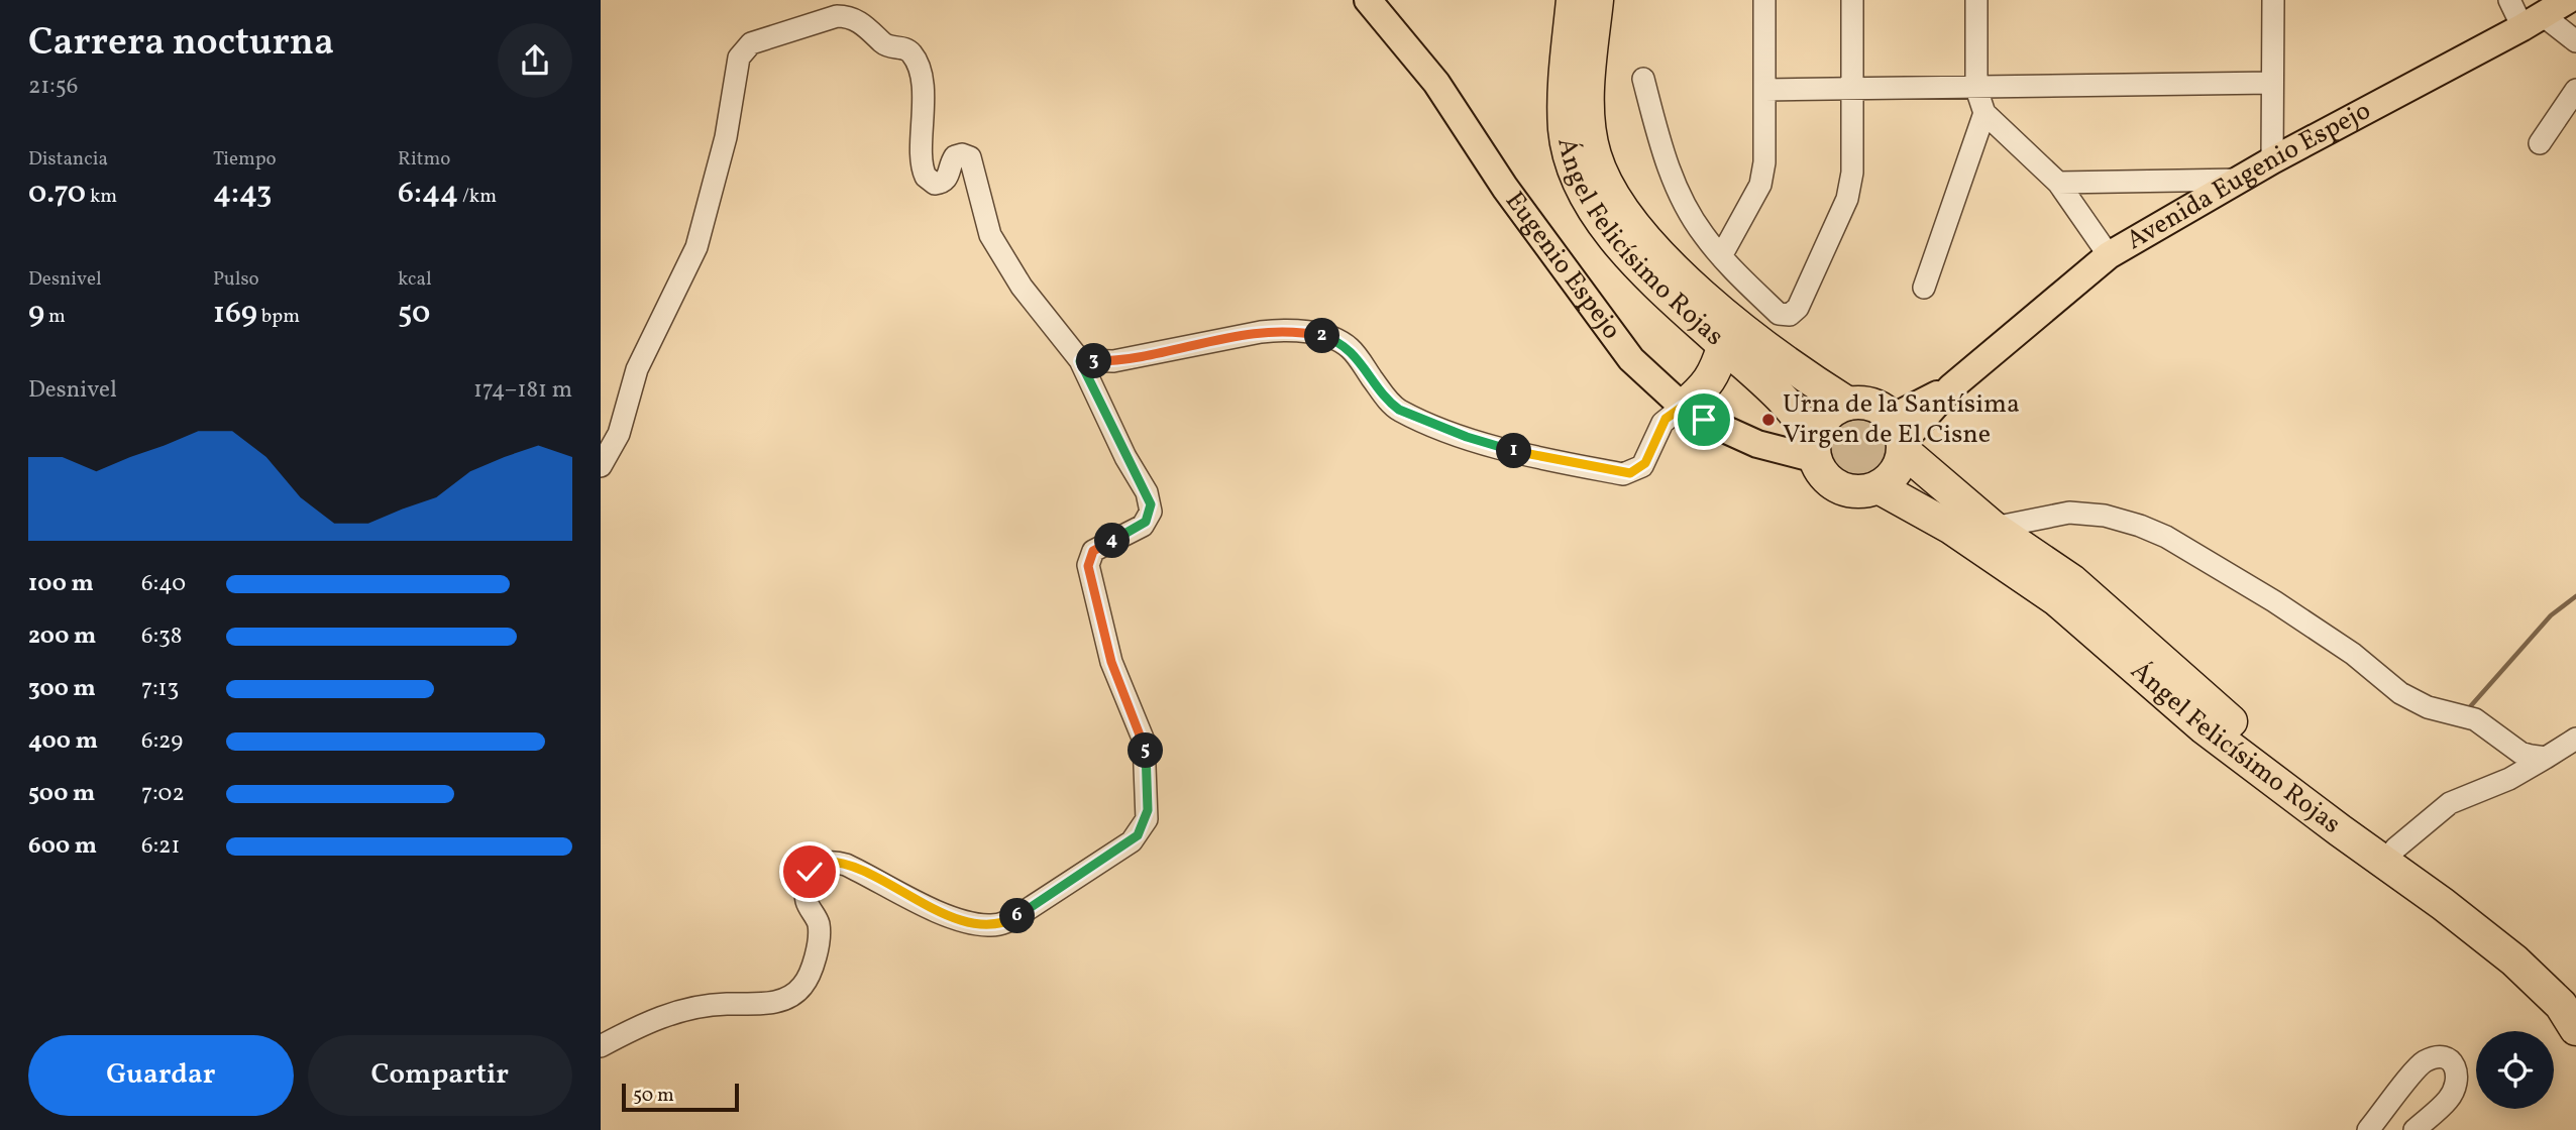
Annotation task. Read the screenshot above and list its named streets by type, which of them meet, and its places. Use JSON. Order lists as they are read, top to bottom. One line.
{"streets":{"highway":["Ángel Felicísimo Rojas"],"main road":["Avenida Eugenio Espejo","Eugenio Espejo"]},"crossings":[["Avenida Eugenio Espejo","Ángel Felicísimo Rojas"],["Avenida Eugenio Espejo","Eugenio Espejo"],["Ángel Felicísimo Rojas","Eugenio Espejo"]],"places":["Urna de la Santísima Virgen de El Cisne"],"scale_bar":"50 m","page":{"heading":["Carrera nocturna","21:56"],"stats":[["Distancia","0.70 km"],["Tiempo","4:43"],["Ritmo","6:44 /km"],["Desnivel","9 m"],["Pulso","169 bpm"],["kcal","50"]],"pins":["2","3","1","4","5","6"],"chart":["Desnivel","174–181 m"],"list":[{"name":"100 m","note":"6:40"},{"name":"200 m","note":"6:38"},{"name":"300 m","note":"7:13"},{"name":"400 m","note":"6:29"},{"name":"500 m","note":"7:02"},{"name":"600 m","note":"6:21"}],"buttons":["Guardar","Compartir"],"scale":"50 m"}}
